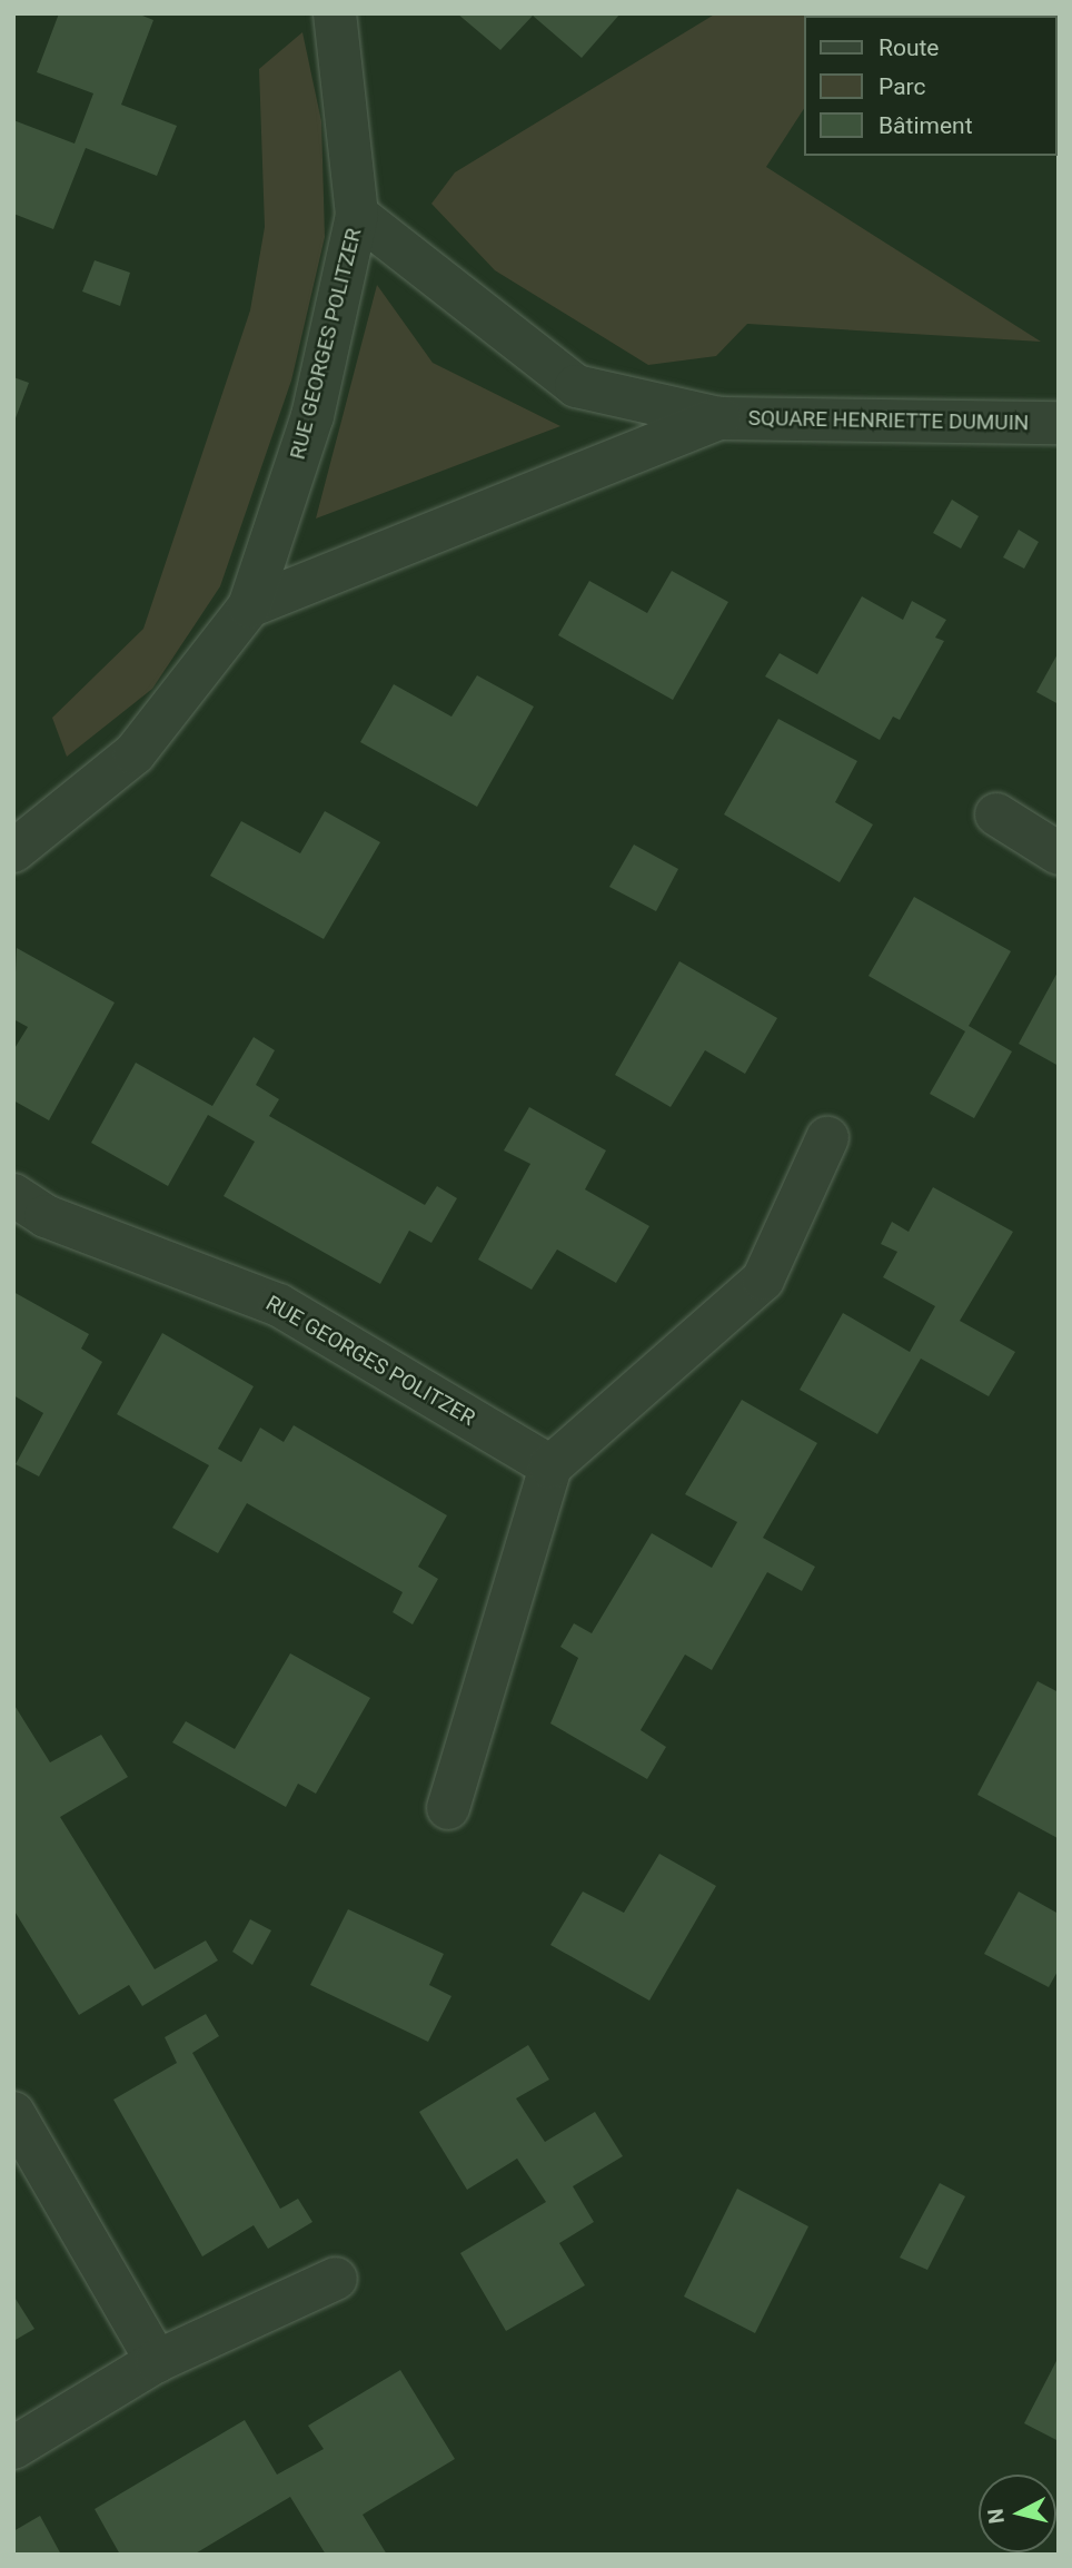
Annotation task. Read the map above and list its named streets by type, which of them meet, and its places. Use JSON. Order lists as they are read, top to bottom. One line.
{"streets":{"street":["RUE GEORGES POLITZER","SQUARE HENRIETTE DUMUIN"]},"legend":["Route","Parc","Bâtiment"],"north":"left"}
